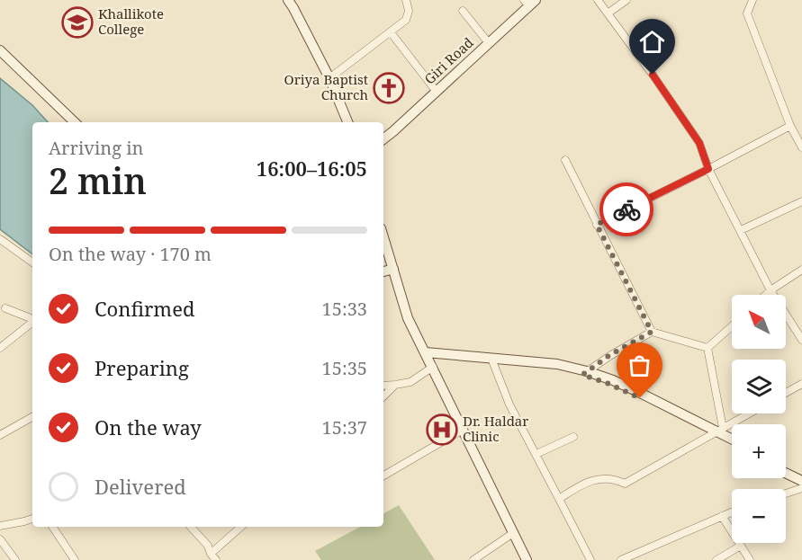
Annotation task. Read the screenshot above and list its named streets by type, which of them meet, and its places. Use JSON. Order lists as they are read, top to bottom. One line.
{"streets":{"street":["Giri Road"]},"places":{"school or university":["Khallikote College"],"church":["Oriya Baptist Church"],"hospital":["Dr. Haldar Clinic"]},"north":"top left","page":{"heading":["2 min","Arriving in","16:00–16:05"],"bar":"On the way · 170 m","list":[["Confirmed","15:33"],["Preparing","15:35"],["On the way","15:37"],"Delivered"],"map_buttons":["+","−"]}}
